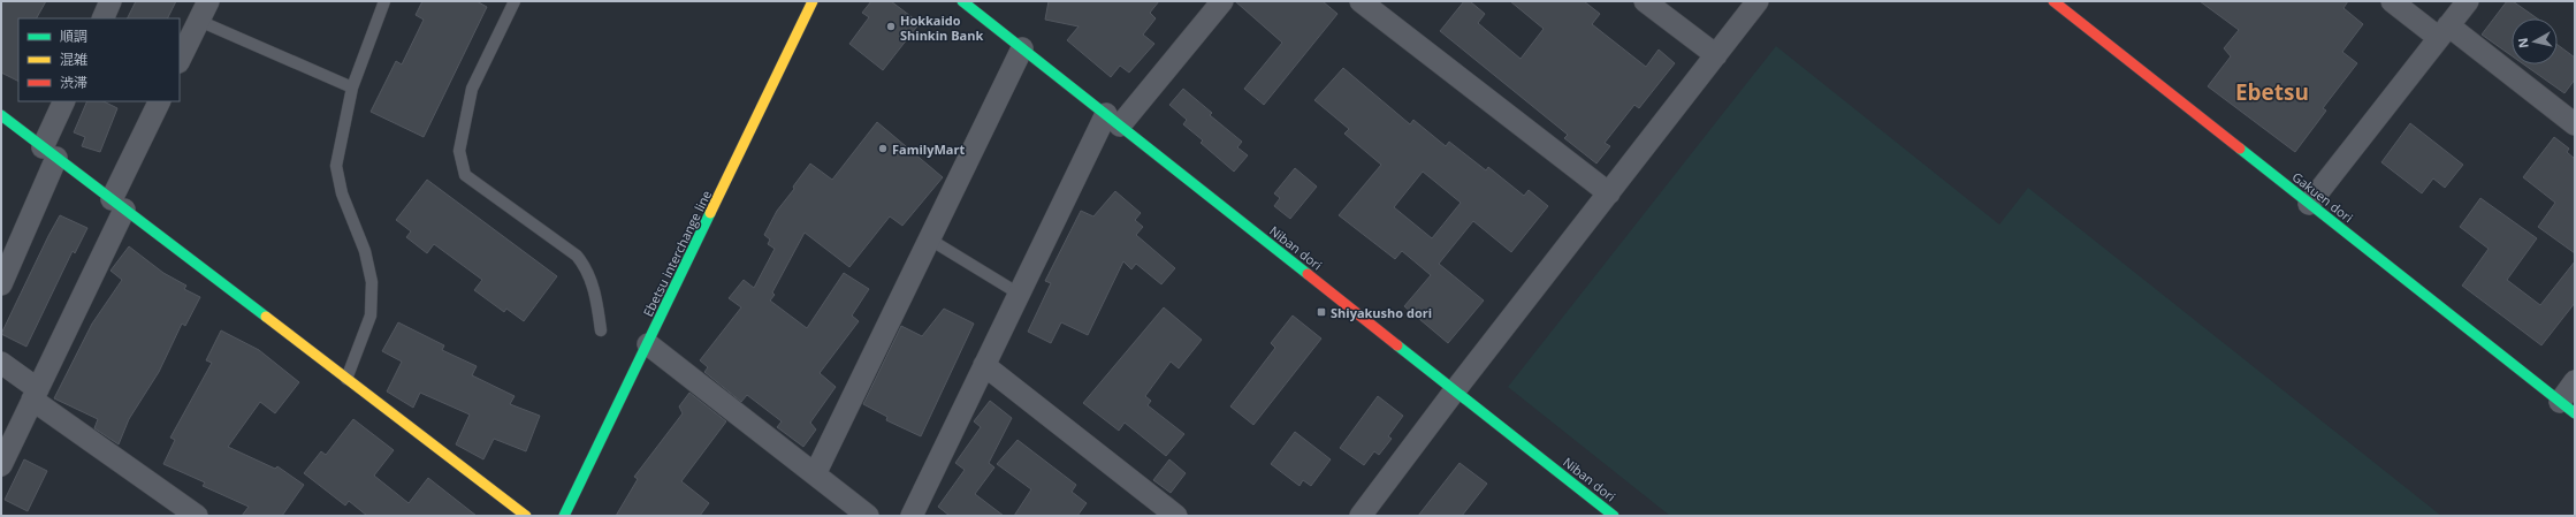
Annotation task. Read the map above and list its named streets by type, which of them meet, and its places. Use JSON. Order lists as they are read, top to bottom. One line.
{"streets":{"street":["Gakuen dori","Niban dori","Ebetsu interchange line"]},"districts":["Ebetsu"],"places":{"other":["Hokkaido Shinkin Bank","FamilyMart"],"transit":["Shiyakusho dori"]},"legend":["順調","混雑","渋滞"],"north":"left"}
